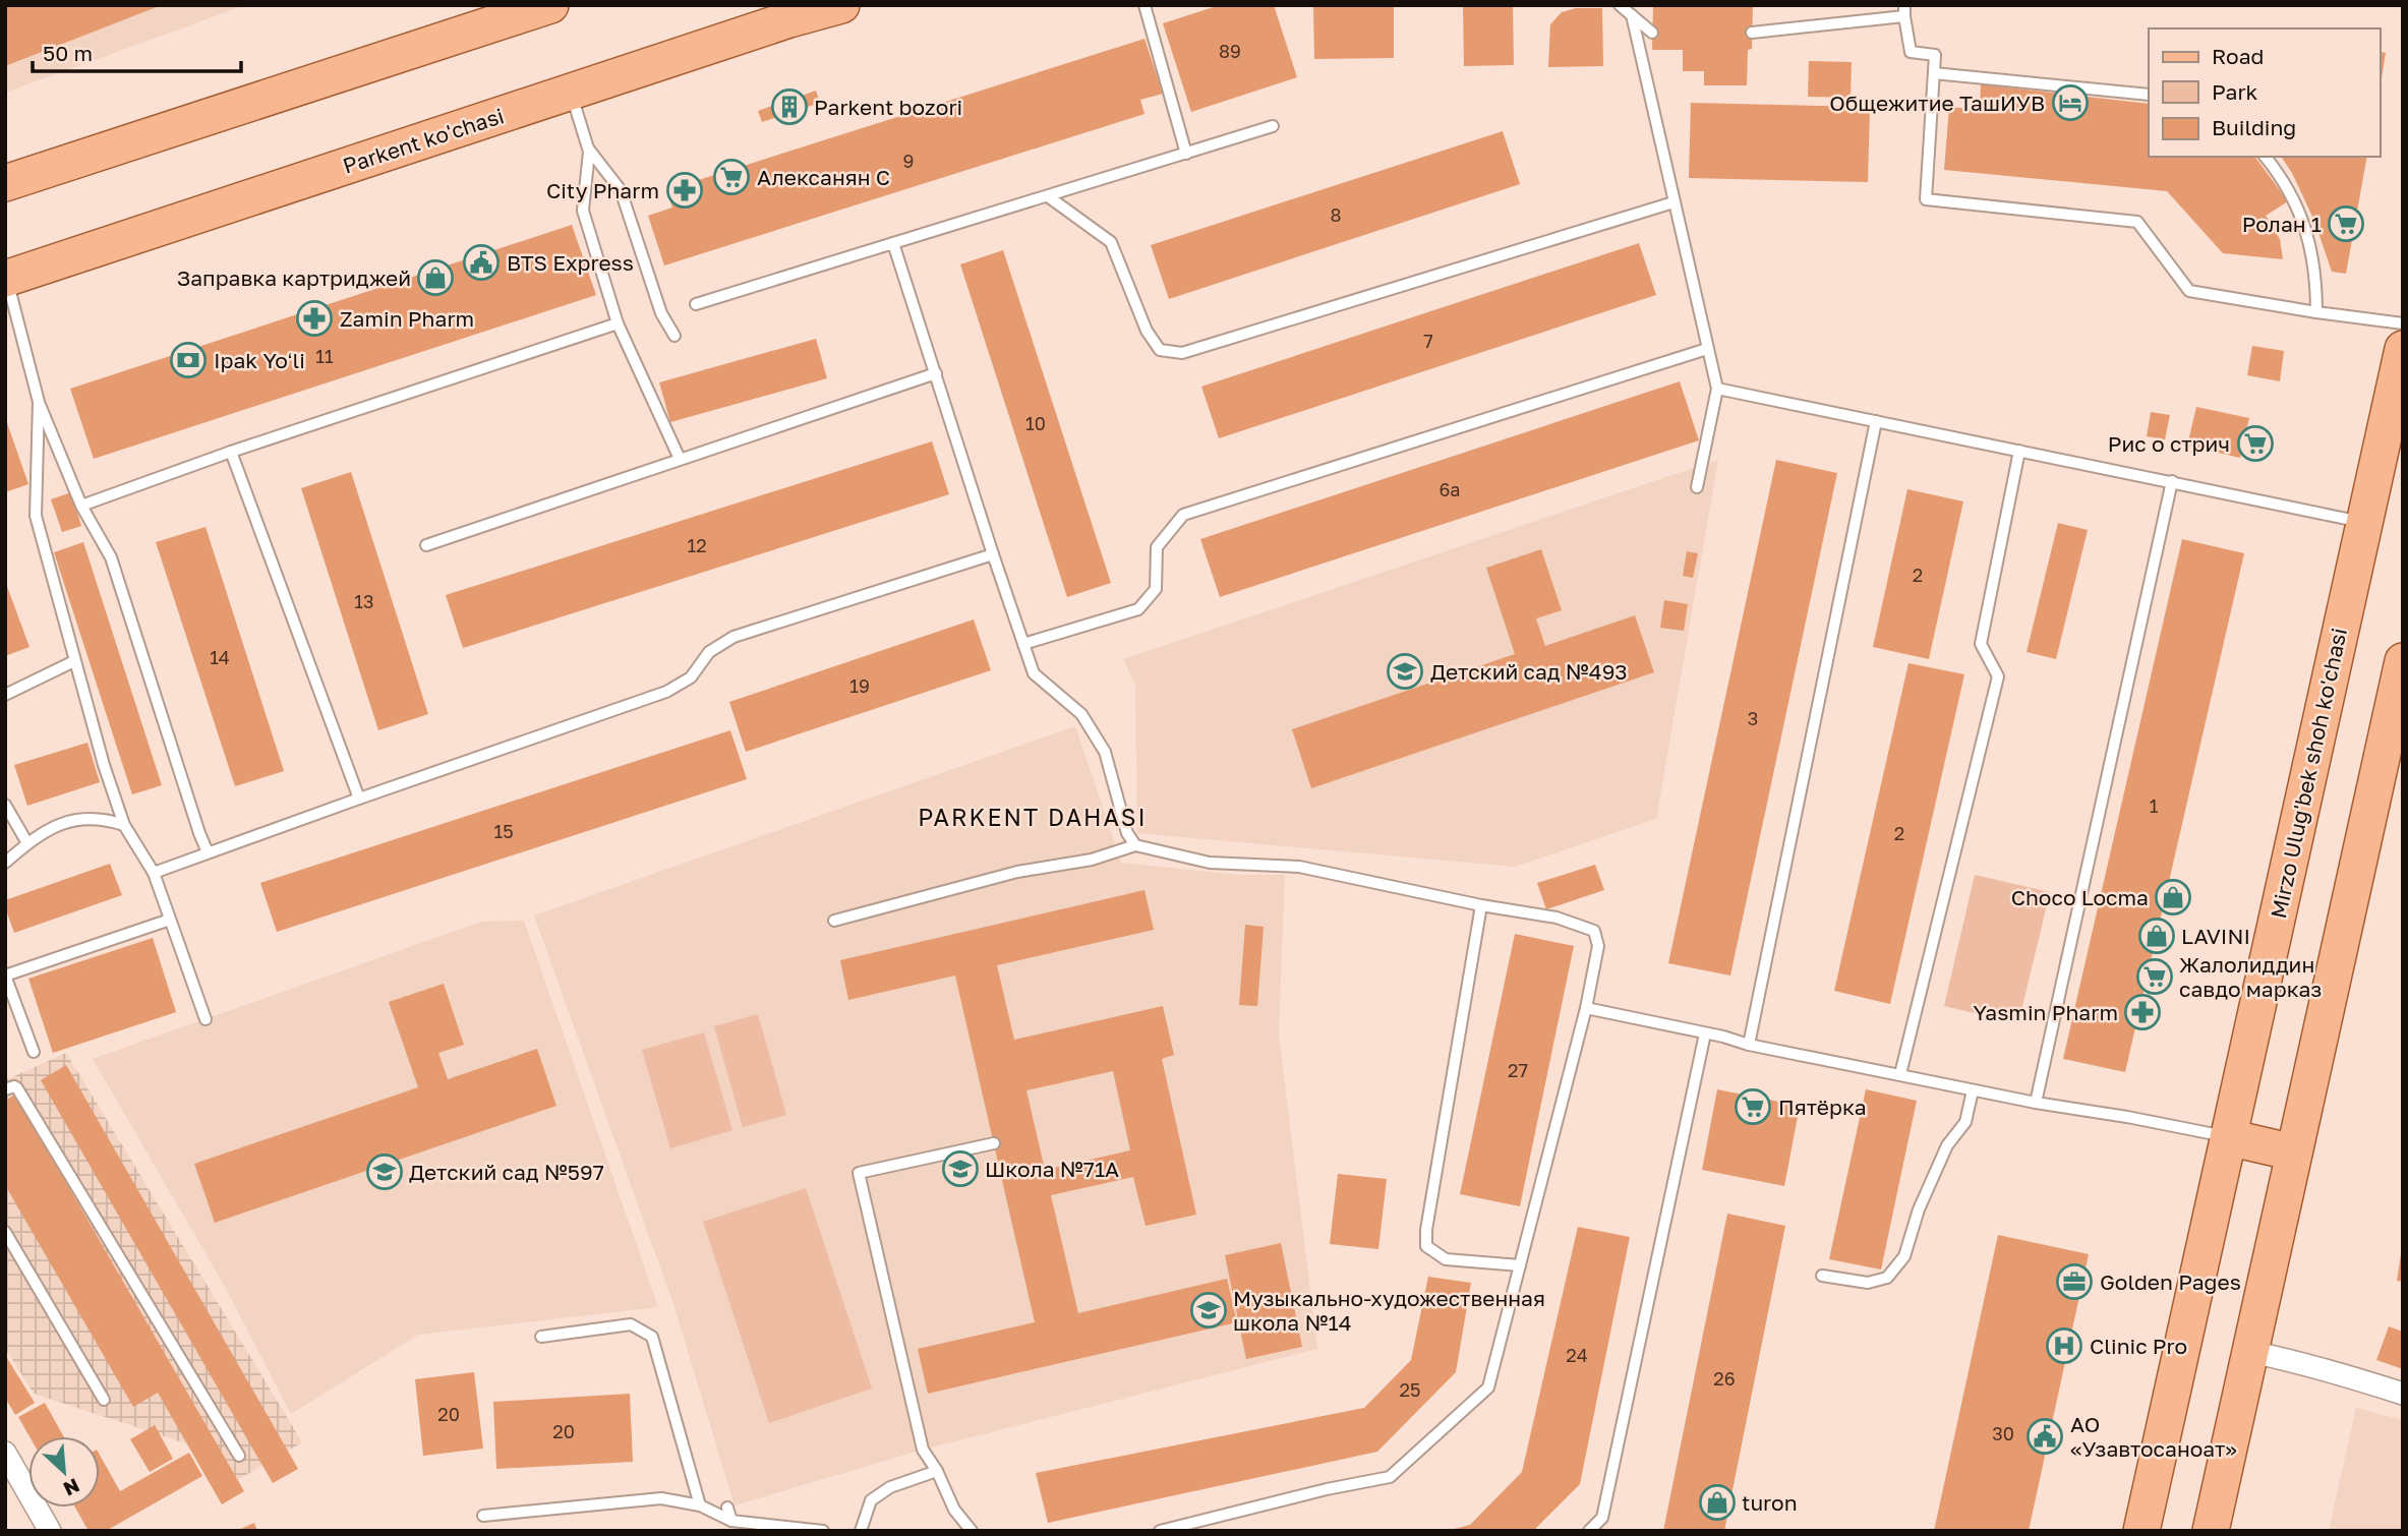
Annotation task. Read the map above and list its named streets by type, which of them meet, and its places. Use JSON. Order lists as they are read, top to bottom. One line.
{"streets":{"main road":["Parkent ko'chasi","Mirzo Ulug'bek shoh ko'chasi"]},"districts":["PARKENT DAHASI"],"places":{"hotel":["Общежитие ТашИУВ"],"building":["Parkent bozori"],"supermarket":["Алексанян С","Ролан 1","Рис о стрич","Жалолиддин савдо марказ","Пятёрка"],"pharmacy":["City Pharm","Zamin Pharm","Yasmin Pharm"],"public building":["BTS Express","АО «Узавтосаноат»"],"shop":["Заправка картриджей","Choco Locma","LAVINI","turon"],"bank":["Ipak Yoʻli"],"school or university":["Детский сад №493","Школа №71А","Детский сад №597","Музыкально-художественная школа №14"],"office":["Golden Pages"],"hospital":["Clinic Pro"]},"house_numbers":["89","9","8","7","11","10","6а","12","2","13","14","19","3","1","15","2","27","24","26","25","20","20","30"],"legend":["Road","Park","Building"],"scale_bar":"50 m","north":"bottom right"}
